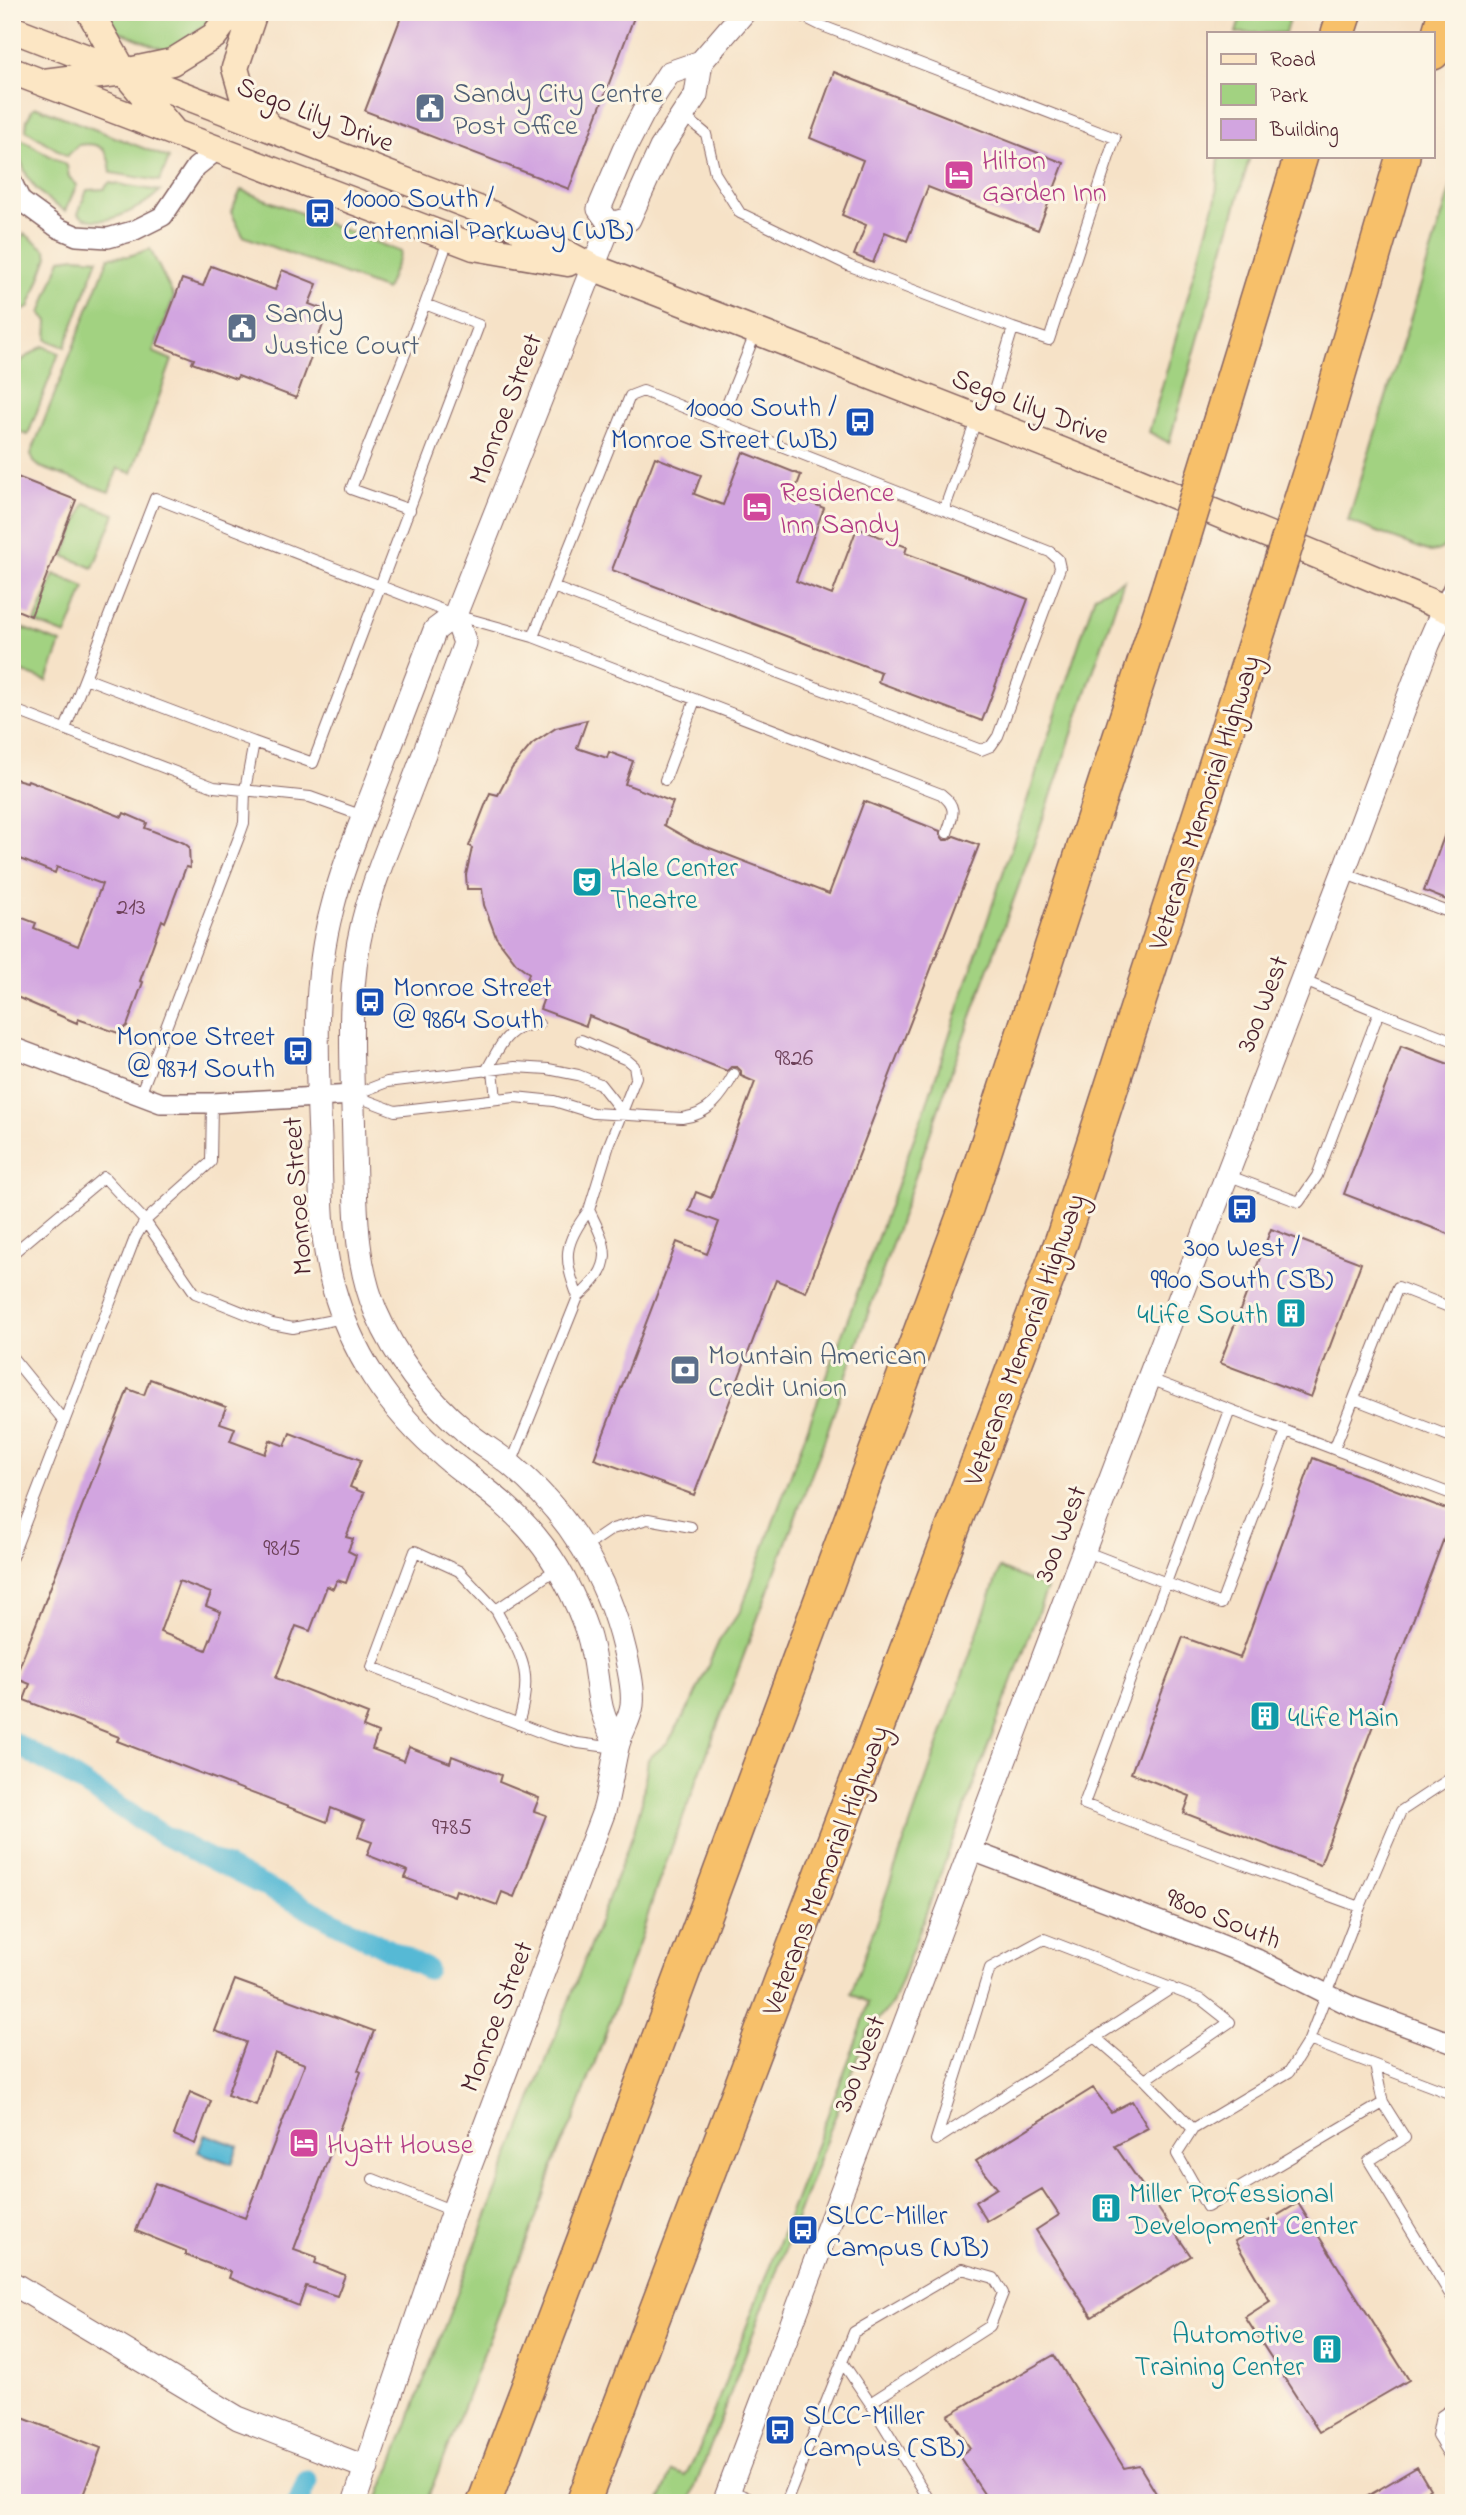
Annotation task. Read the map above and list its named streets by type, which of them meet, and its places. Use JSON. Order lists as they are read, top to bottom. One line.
{"streets":{"highway":["Veterans Memorial Highway"],"main road":["Sego Lily Drive"],"street":["Monroe Street","300 West","9800 South"]},"crossings":[["Sego Lily Drive","Monroe Street"],["Sego Lily Drive","300 West"],["300 West","9800 South"]],"places":{"public building":["Sandy City Centre Post Office","Sandy Justice Court"],"hotel":["Hilton Garden Inn","Residence Inn Sandy","Hyatt House"],"bus stop":["10000 South / Centennial Parkway (WB)","10000 South / Monroe Street (WB)","Monroe Street @ 9864 South","Monroe Street @ 9871 South","300 West / 9900 South (SB)","SLCC-Miller Campus (NB)","SLCC-Miller Campus (SB)"],"theatre":["Hale Center Theatre"],"building":["4Life South","4Life Main","Miller Professional Development Center","Automotive Training Center"],"bank":["Mountain American Credit Union"]},"house_numbers":["213","9826","9815","9785"],"legend":["Road","Park","Building"]}
